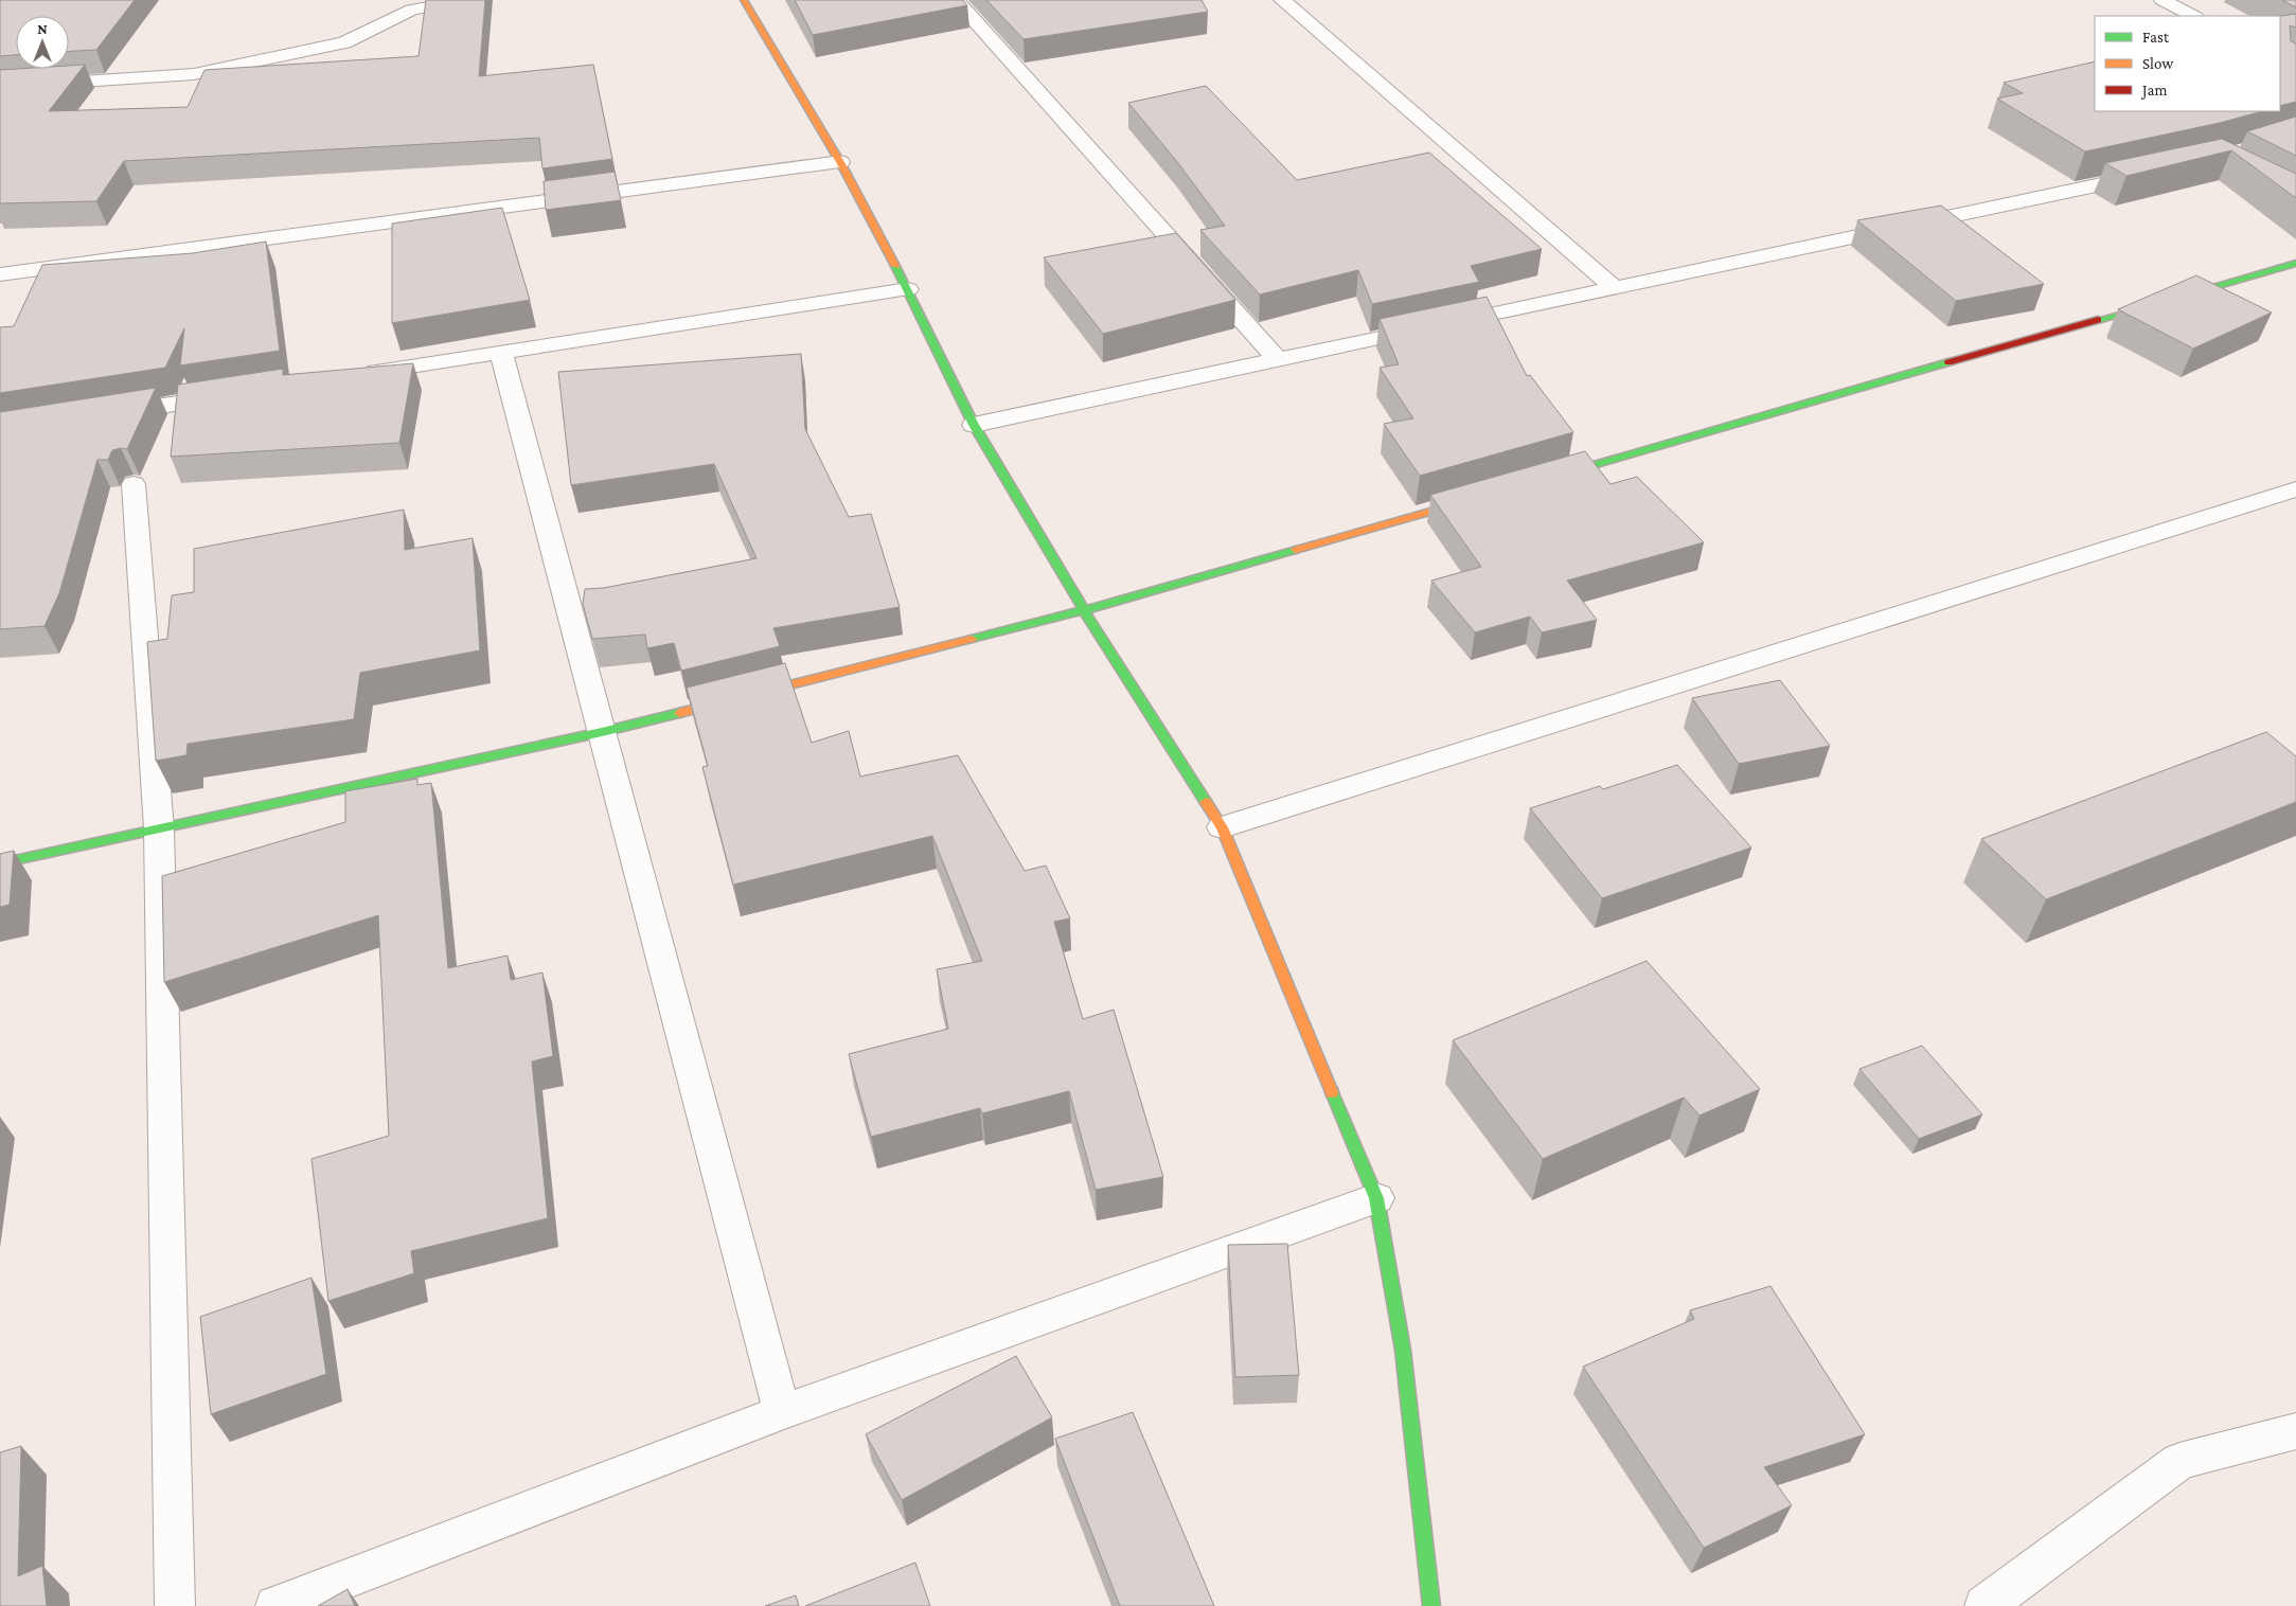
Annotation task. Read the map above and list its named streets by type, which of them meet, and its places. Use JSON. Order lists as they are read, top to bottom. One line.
{"legend":["Fast","Slow","Jam"],"north":"top"}
